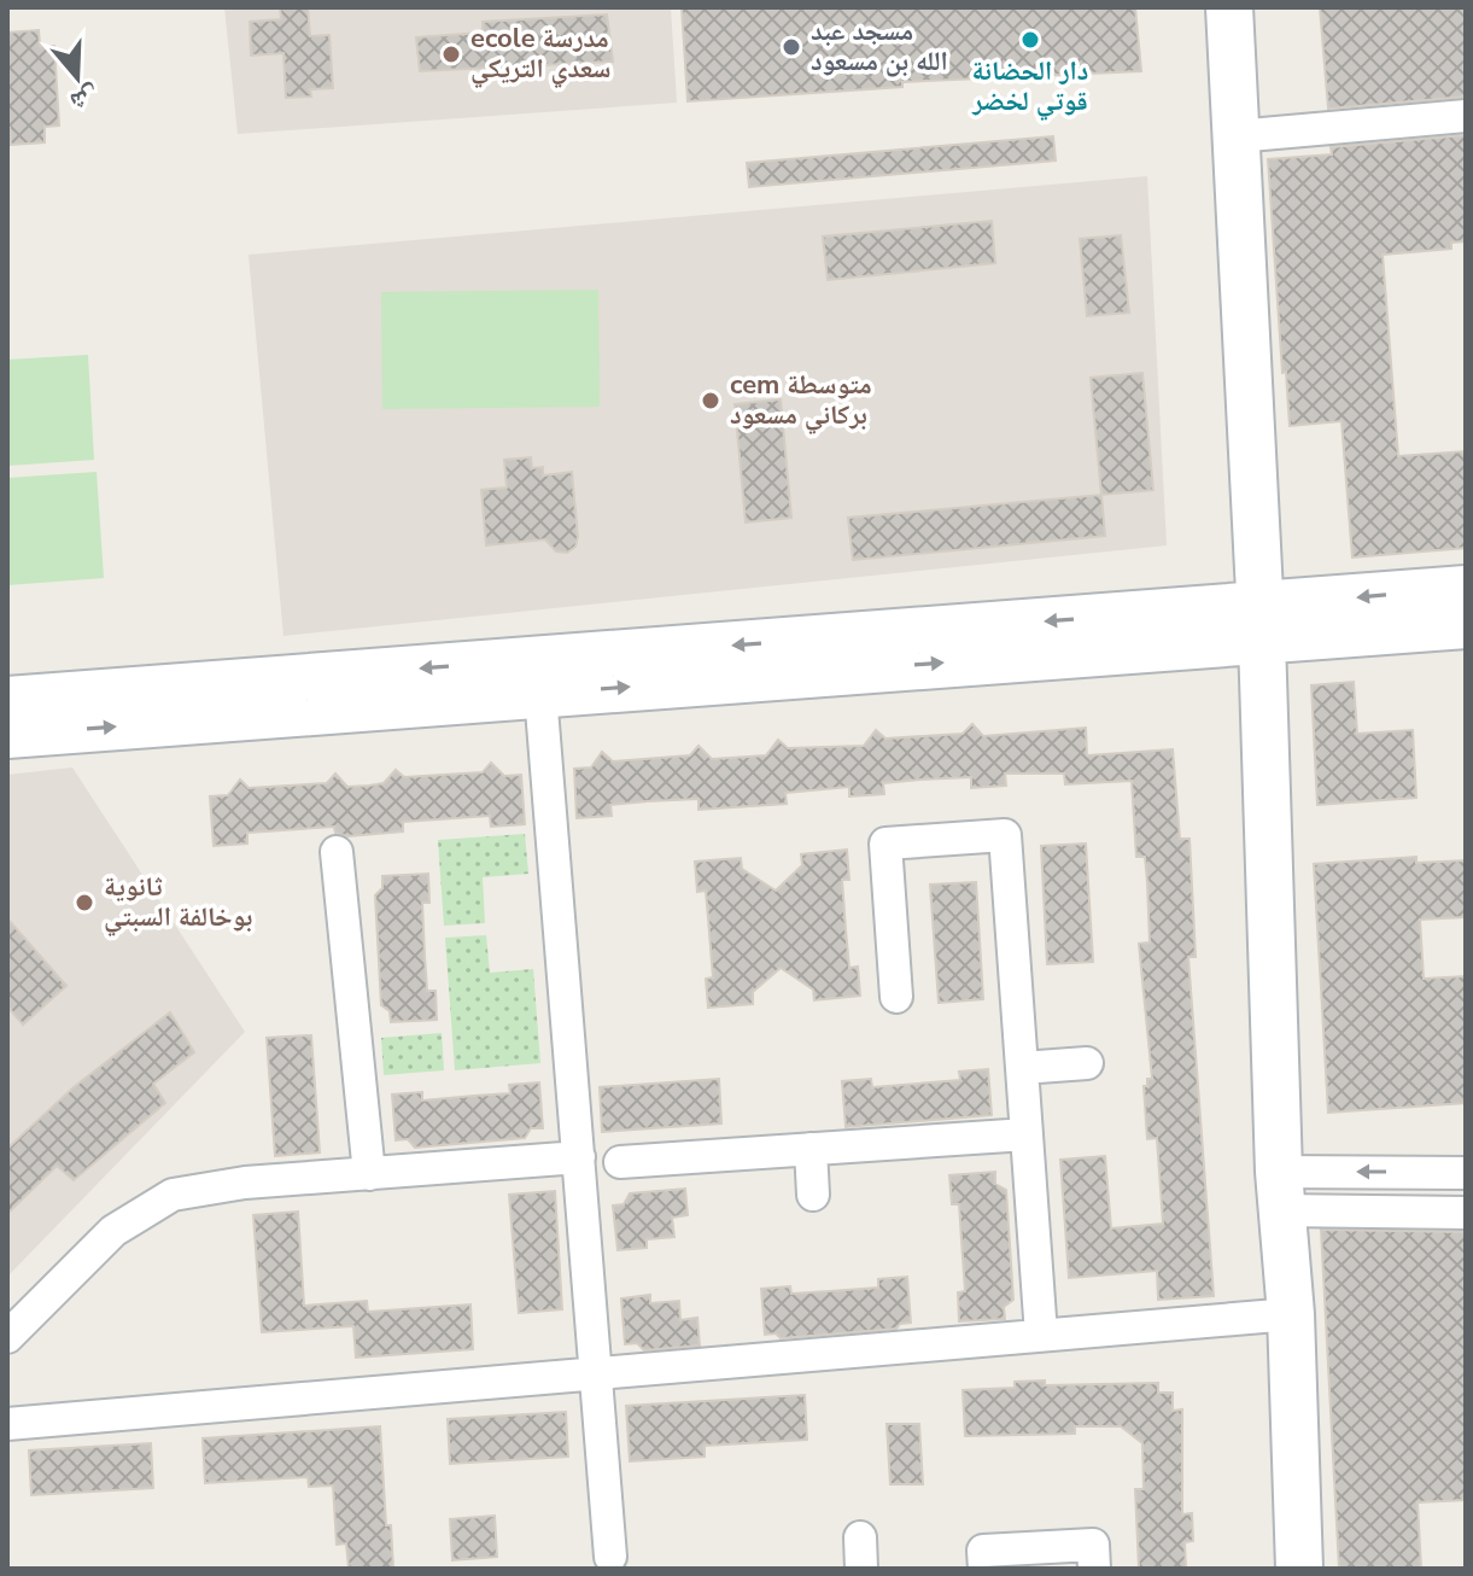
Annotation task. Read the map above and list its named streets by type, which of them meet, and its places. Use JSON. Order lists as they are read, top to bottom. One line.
{"places":["دار الحضانة قوتي لخضر","مسجد عبد الله بن مسعود","ecole مدرسة سعدي التريكي","cem متوسطة بركاني مسعود","ثانوية بوخالفة السبتي"],"north":"bottom"}
